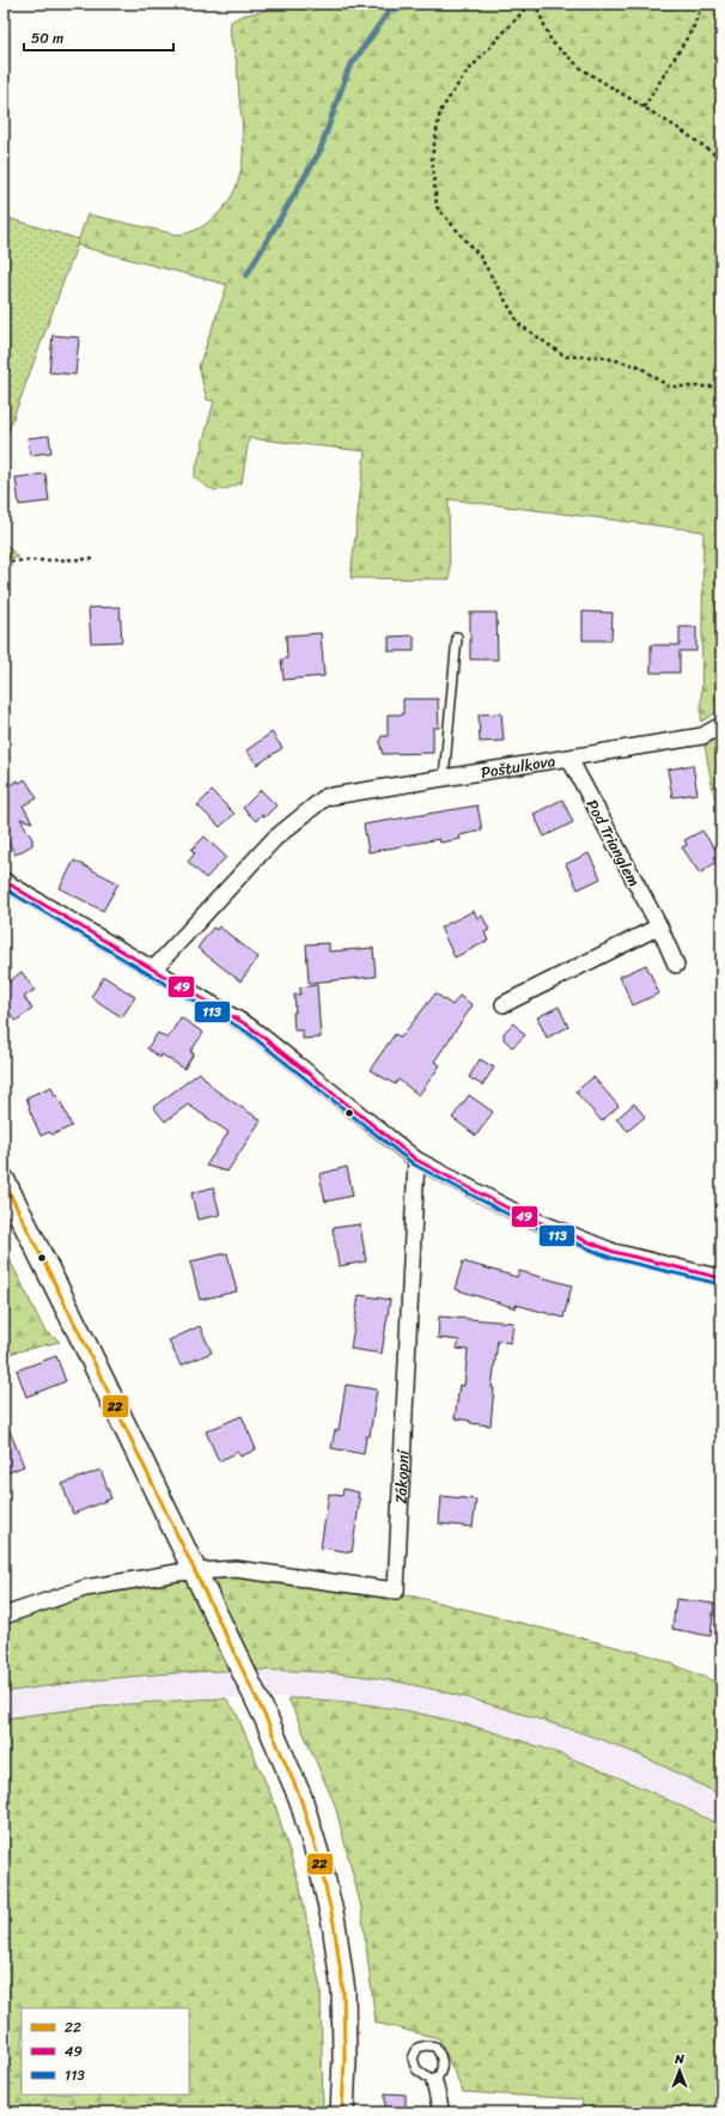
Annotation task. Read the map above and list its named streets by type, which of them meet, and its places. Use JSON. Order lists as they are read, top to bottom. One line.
{"streets":{"street":["Poštulkova","Pod Trianglem","Zákopní"]},"crossings":[["Poštulkova","Pod Trianglem"]],"lines":["transit line 49","transit line 113","transit line 22"],"legend":["22","49","113"],"scale_bar":"50 m","north":"top"}
